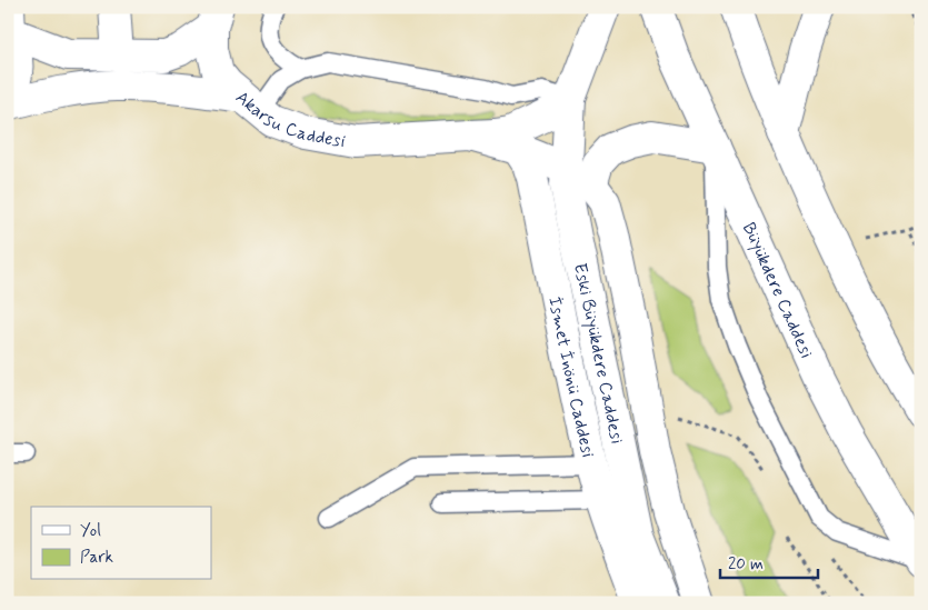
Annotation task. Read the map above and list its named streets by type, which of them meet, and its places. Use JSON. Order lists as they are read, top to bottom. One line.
{"streets":{"main road":["Akarsu Caddesi","Büyükdere Caddesi","Eski Büyükdere Caddesi","İsmet İnönü Caddesi"]},"crossings":[["Akarsu Caddesi","Eski Büyükdere Caddesi"]],"legend":["Yol","Park"],"scale_bar":"20 m"}
